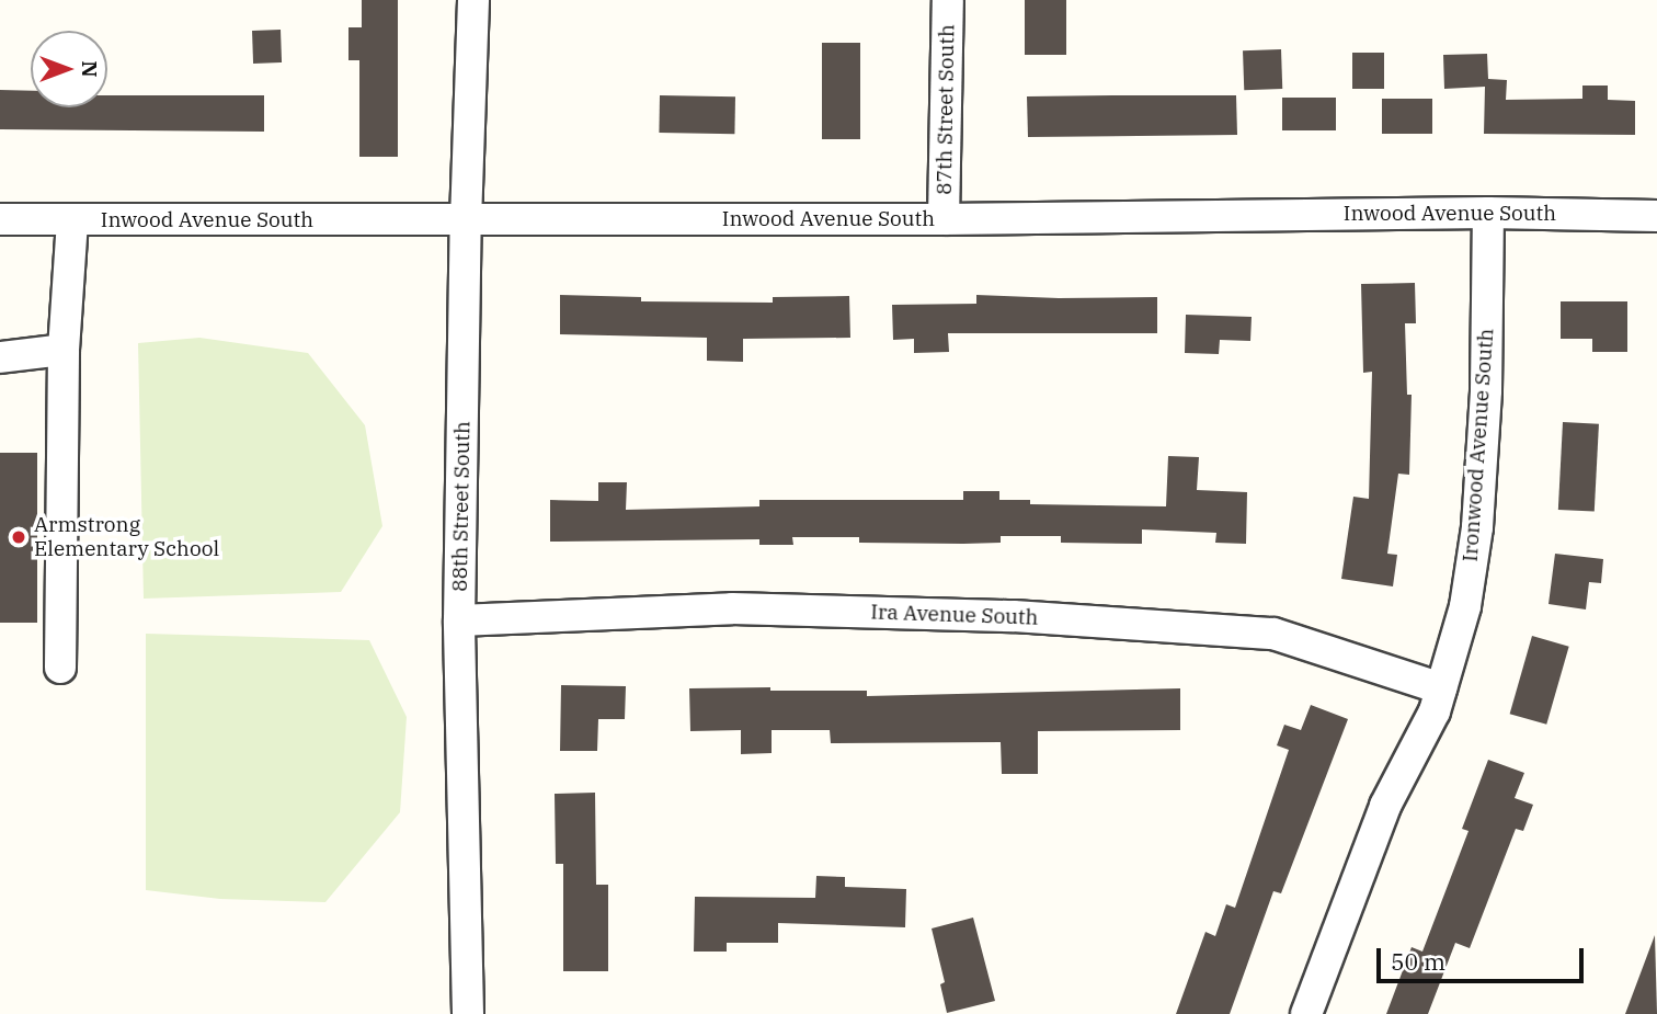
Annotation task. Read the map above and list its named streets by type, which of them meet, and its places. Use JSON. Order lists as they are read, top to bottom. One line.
{"streets":{"street":["87th Street South","Inwood Avenue South","Ironwood Avenue South","88th Street South","Ira Avenue South"]},"crossings":[["87th Street South","Inwood Avenue South"],["Inwood Avenue South","Ironwood Avenue South"],["Inwood Avenue South","88th Street South"],["Ironwood Avenue South","Ira Avenue South"],["88th Street South","Ira Avenue South"]],"places":["Armstrong Elementary School"],"scale_bar":"50 m","north":"right"}
